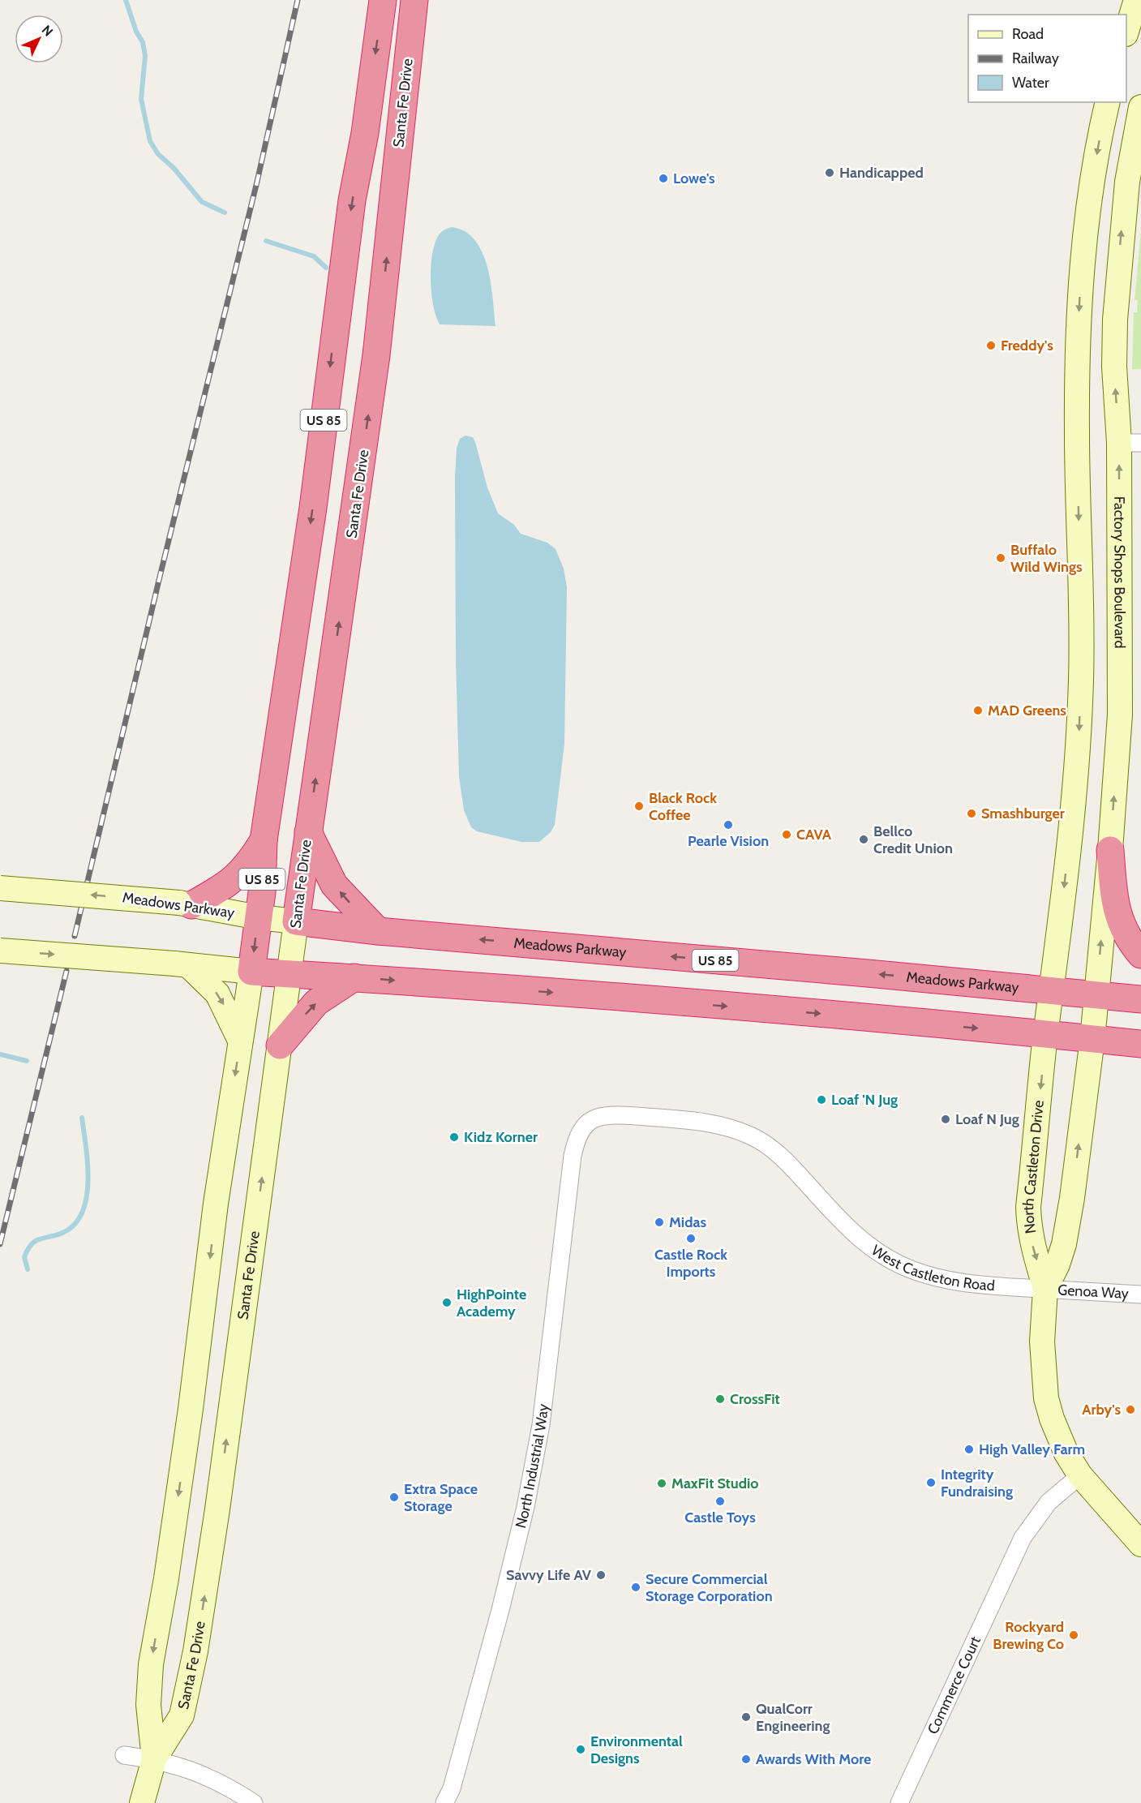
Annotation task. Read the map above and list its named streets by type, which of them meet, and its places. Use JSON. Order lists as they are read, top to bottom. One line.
{"streets":{"highway":["Santa Fe Drive","US 85","Meadows Parkway"],"main road":["Factory Shops Boulevard","North Castleton Drive"],"street":["West Castleton Road","Genoa Way","North Industrial Way","Commerce Court"]},"crossings":[["Santa Fe Drive","Meadows Parkway"],["Factory Shops Boulevard","Meadows Parkway"],["Meadows Parkway","North Castleton Drive"],["North Castleton Drive","West Castleton Road"],["North Castleton Drive","Genoa Way"],["West Castleton Road","Genoa Way"],["West Castleton Road","North Industrial Way"]],"places":["Handicapped","Lowe's","Freddy's","Buffalo Wild Wings","MAD Greens","Black Rock Coffee","Smashburger","Pearle Vision","CAVA","Bellco Credit Union","Loaf 'N Jug","Loaf N Jug","Kidz Korner","Midas","Castle Rock Imports","HighPointe Academy","CrossFit","Arby's","High Valley Farm","Integrity Fundraising","MaxFit Studio","Extra Space Storage","Castle Toys","Savvy Life AV","Secure Commercial Storage Corporation","Rockyard Brewing Co","QualCorr Engineering","Environmental Designs","Awards With More"],"legend":["Road","Railway","Water"],"north":"top right"}
